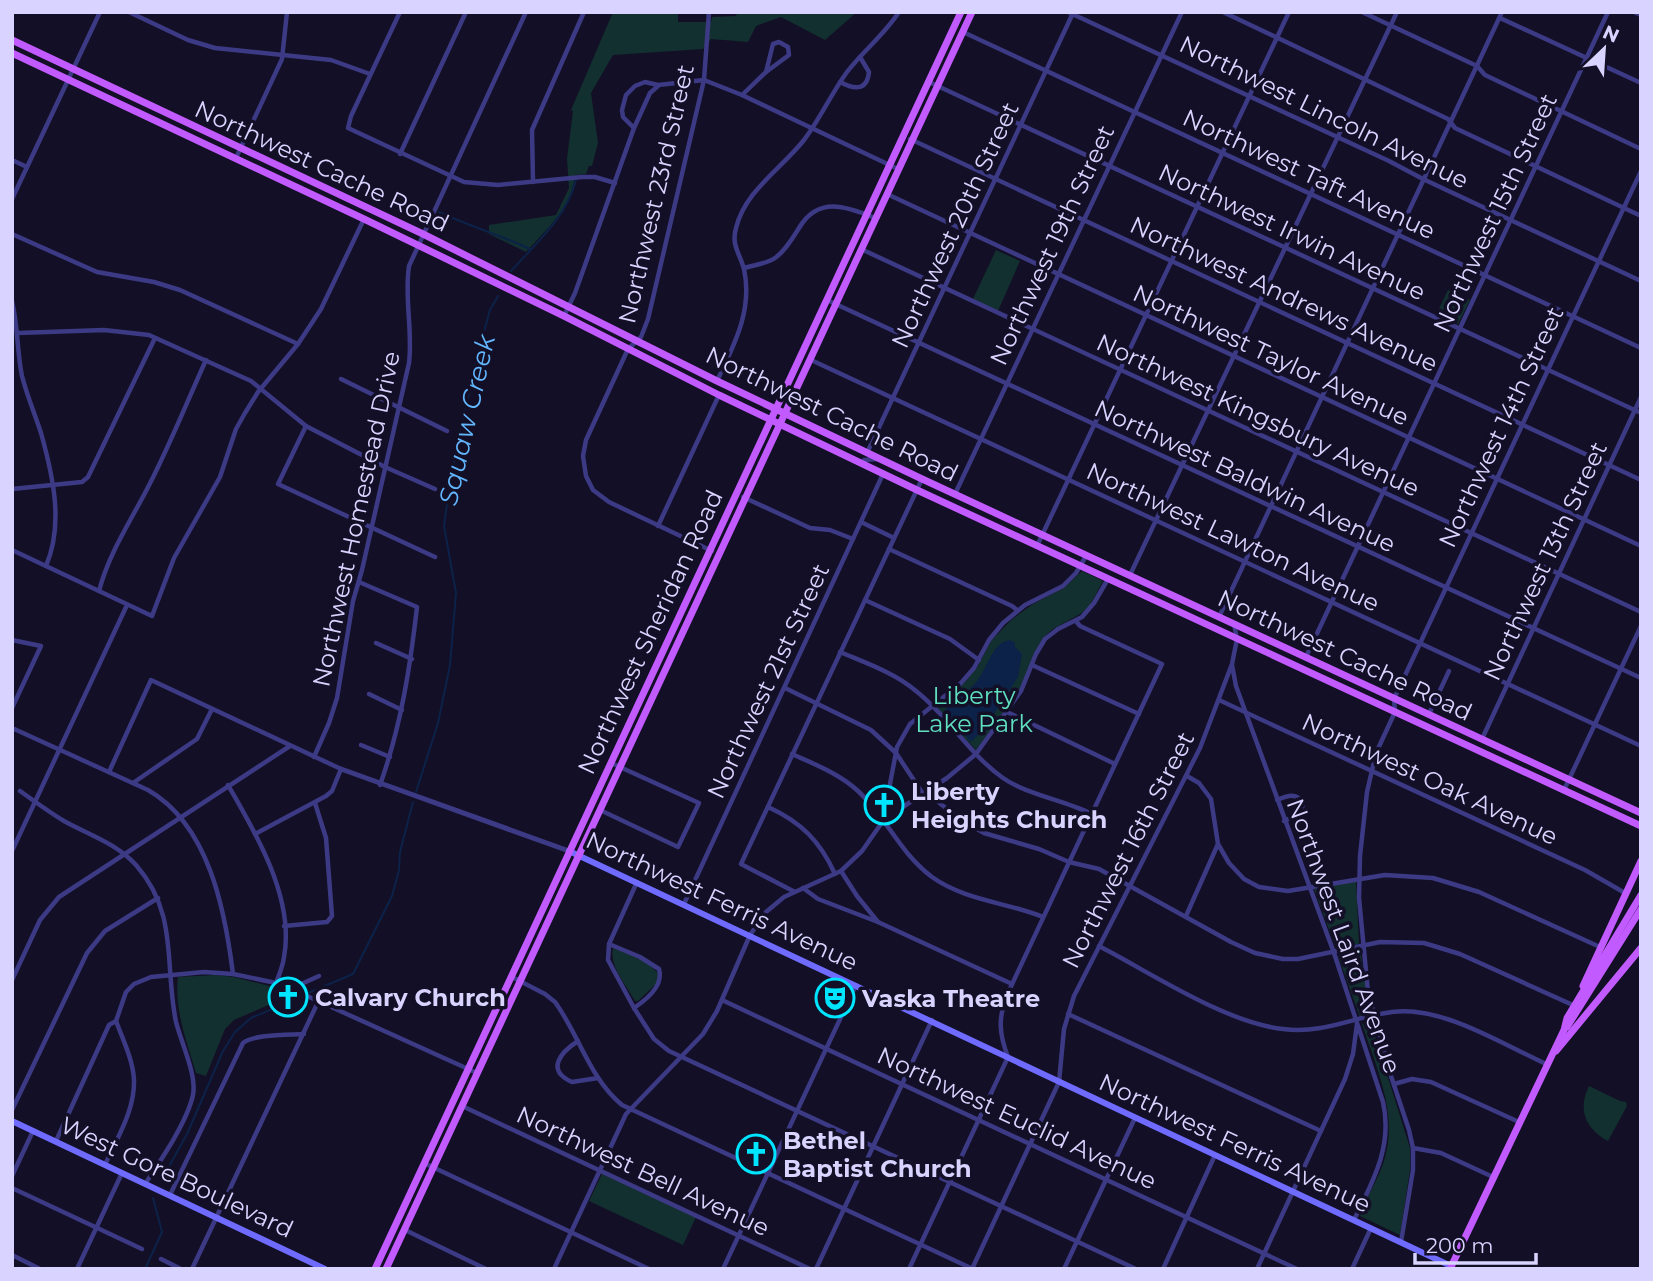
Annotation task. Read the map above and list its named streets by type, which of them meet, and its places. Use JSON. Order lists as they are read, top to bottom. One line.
{"streets":{"main road":["Northwest Cache Road","Northwest Sheridan Road","Northwest Ferris Avenue","West Gore Boulevard"],"street":["Northwest Lincoln Avenue","Northwest Taft Avenue","Northwest 23rd Street","Northwest 15th Street","Northwest 20th Street","Northwest Irwin Avenue","Northwest 19th Street","Northwest Andrews Avenue","Northwest Taylor Avenue","Northwest Kingsbury Avenue","Northwest 14th Street","Northwest Baldwin Avenue","Northwest Homestead Drive","Northwest Lawton Avenue","Northwest 13th Street","Northwest 21st Street","Northwest Oak Avenue","Northwest 16th Street","Northwest Laird Avenue","Northwest Euclid Avenue","Northwest Bell Avenue"]},"crossings":[["Northwest Lincoln Avenue","Northwest 15th Street"],["Northwest Lincoln Avenue","Northwest 20th Street"],["Northwest Lincoln Avenue","Northwest 19th Street"],["Northwest Lincoln Avenue","Northwest 14th Street"],["Northwest Cache Road","Northwest 23rd Street"],["Northwest Cache Road","Northwest 15th Street"],["Northwest Cache Road","Northwest 20th Street"],["Northwest Cache Road","Northwest 19th Street"],["Northwest Cache Road","Northwest 14th Street"],["Northwest Cache Road","Northwest Homestead Drive"],["Northwest Cache Road","Northwest 13th Street"],["Northwest Cache Road","Northwest Sheridan Road"],["Northwest Cache Road","Northwest 21st Street"],["Northwest Cache Road","Northwest 16th Street"],["Northwest Taft Avenue","Northwest 15th Street"],["Northwest Taft Avenue","Northwest 20th Street"],["Northwest Taft Avenue","Northwest 19th Street"],["Northwest Taft Avenue","Northwest 14th Street"],["Northwest Taft Avenue","Northwest Sheridan Road"],["Northwest 15th Street","Northwest Irwin Avenue"],["Northwest 15th Street","Northwest Andrews Avenue"],["Northwest 15th Street","Northwest Taylor Avenue"],["Northwest 15th Street","Northwest Kingsbury Avenue"],["Northwest 15th Street","Northwest Baldwin Avenue"],["Northwest 15th Street","Northwest Lawton Avenue"],["Northwest 20th Street","Northwest Irwin Avenue"],["Northwest 20th Street","Northwest Andrews Avenue"],["Northwest 20th Street","Northwest Taylor Avenue"],["Northwest 20th Street","Northwest Kingsbury Avenue"],["Northwest 20th Street","Northwest Baldwin Avenue"],["Northwest 20th Street","Northwest Lawton Avenue"],["Northwest Irwin Avenue","Northwest 19th Street"],["Northwest Irwin Avenue","Northwest 14th Street"],["Northwest Irwin Avenue","Northwest 13th Street"],["Northwest Irwin Avenue","Northwest Sheridan Road"],["Northwest 19th Street","Northwest Andrews Avenue"],["Northwest 19th Street","Northwest Taylor Avenue"],["Northwest 19th Street","Northwest Kingsbury Avenue"],["Northwest 19th Street","Northwest Baldwin Avenue"],["Northwest 19th Street","Northwest Lawton Avenue"],["Northwest Andrews Avenue","Northwest 14th Street"],["Northwest Andrews Avenue","Northwest 13th Street"],["Northwest Andrews Avenue","Northwest Sheridan Road"],["Northwest Taylor Avenue","Northwest 14th Street"],["Northwest Taylor Avenue","Northwest 13th Street"],["Northwest Taylor Avenue","Northwest Sheridan Road"],["Northwest Kingsbury Avenue","Northwest 14th Street"],["Northwest Kingsbury Avenue","Northwest 13th Street"],["Northwest Kingsbury Avenue","Northwest Sheridan Road"],["Northwest 14th Street","Northwest Baldwin Avenue"],["Northwest 14th Street","Northwest Lawton Avenue"],["Northwest Baldwin Avenue","Northwest 13th Street"],["Northwest Baldwin Avenue","Northwest Sheridan Road"],["Northwest Lawton Avenue","Northwest 13th Street"],["Northwest Lawton Avenue","Northwest Sheridan Road"],["Northwest Sheridan Road","Northwest Ferris Avenue"],["Northwest Sheridan Road","Northwest Bell Avenue"],["Northwest 21st Street","Northwest Ferris Avenue"],["Northwest Oak Avenue","Northwest 16th Street"],["Northwest Oak Avenue","Northwest Laird Avenue"],["Northwest 16th Street","Northwest Ferris Avenue"],["Northwest 16th Street","Northwest Laird Avenue"],["Northwest 16th Street","Northwest Euclid Avenue"],["Northwest Ferris Avenue","Northwest Laird Avenue"]],"water":["Squaw Creek"],"parks":["Liberty Lake Park"],"places":{"church":["Liberty Heights Church","Calvary Church","Bethel Baptist Church"],"theatre":["Vaska Theatre"]},"scale_bar":"200 m","north":"top right"}
